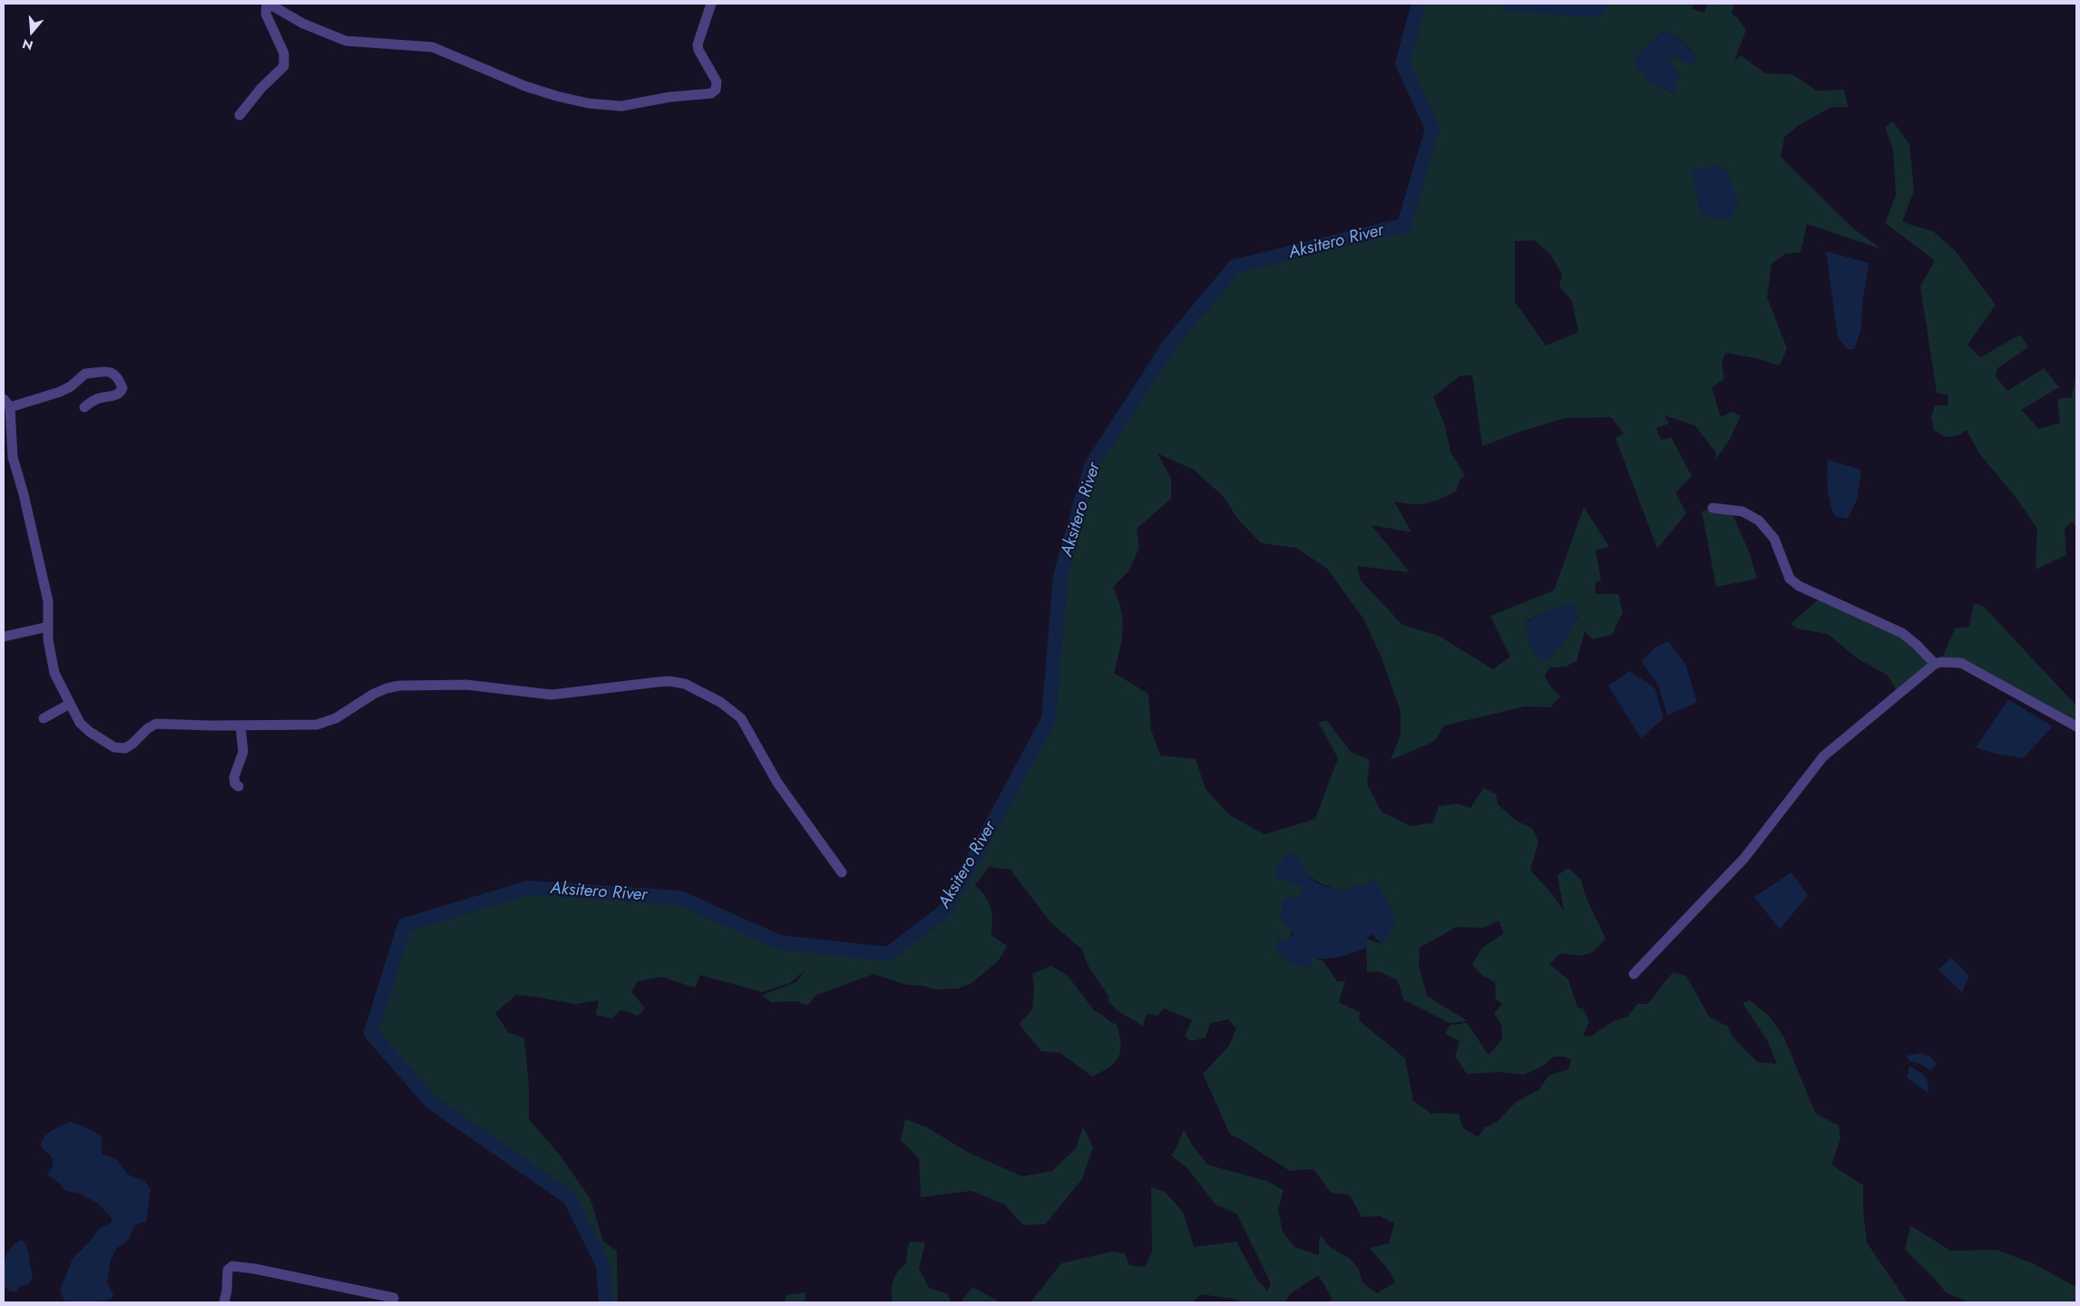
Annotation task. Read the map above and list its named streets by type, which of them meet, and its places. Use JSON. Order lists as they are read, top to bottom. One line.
{"water":["Aksitero River"],"north":"bottom"}
